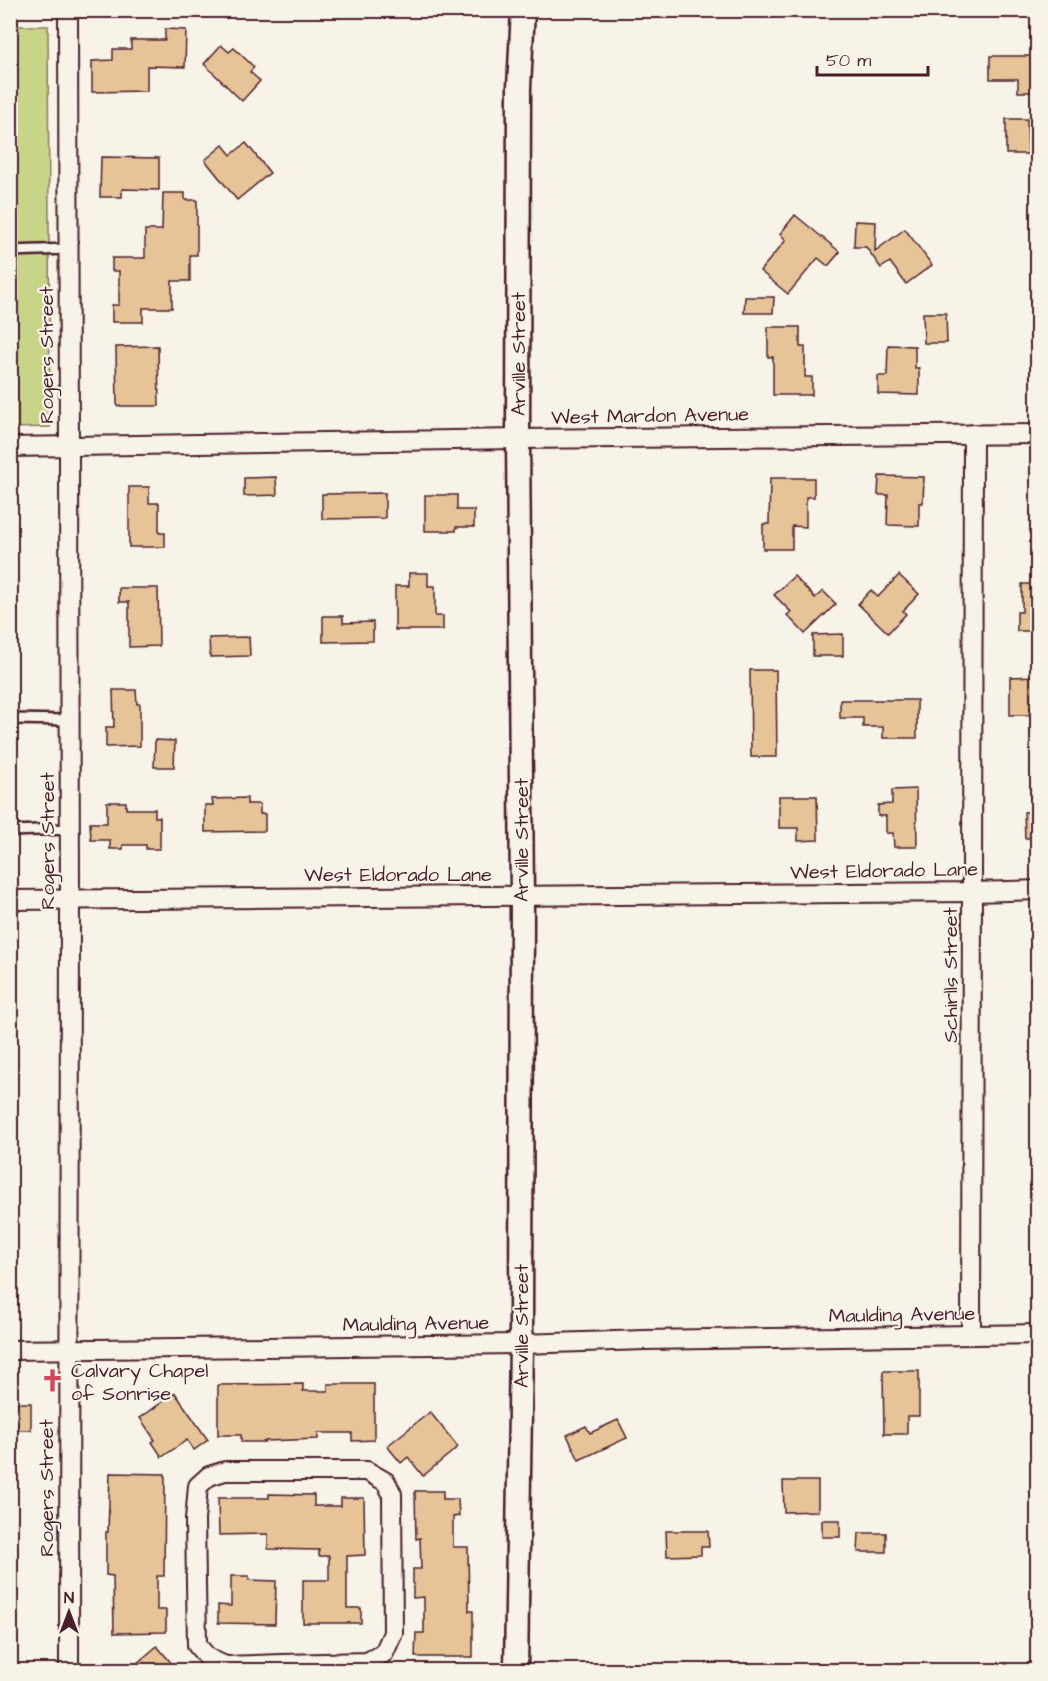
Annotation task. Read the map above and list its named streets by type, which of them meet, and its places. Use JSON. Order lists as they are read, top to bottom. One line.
{"streets":{"street":["Arville Street","Rogers Street","West Mardon Avenue","West Eldorado Lane","Schirlls Street","Maulding Avenue"]},"crossings":[["Arville Street","West Mardon Avenue"],["Arville Street","West Eldorado Lane"],["Arville Street","Maulding Avenue"],["Rogers Street","West Mardon Avenue"],["Rogers Street","West Eldorado Lane"],["Rogers Street","Maulding Avenue"],["West Mardon Avenue","Schirlls Street"],["West Eldorado Lane","Schirlls Street"],["Schirlls Street","Maulding Avenue"]],"places":{"church":["Calvary Chapel of Sonrise"]},"scale_bar":"50 m","north":"top"}
